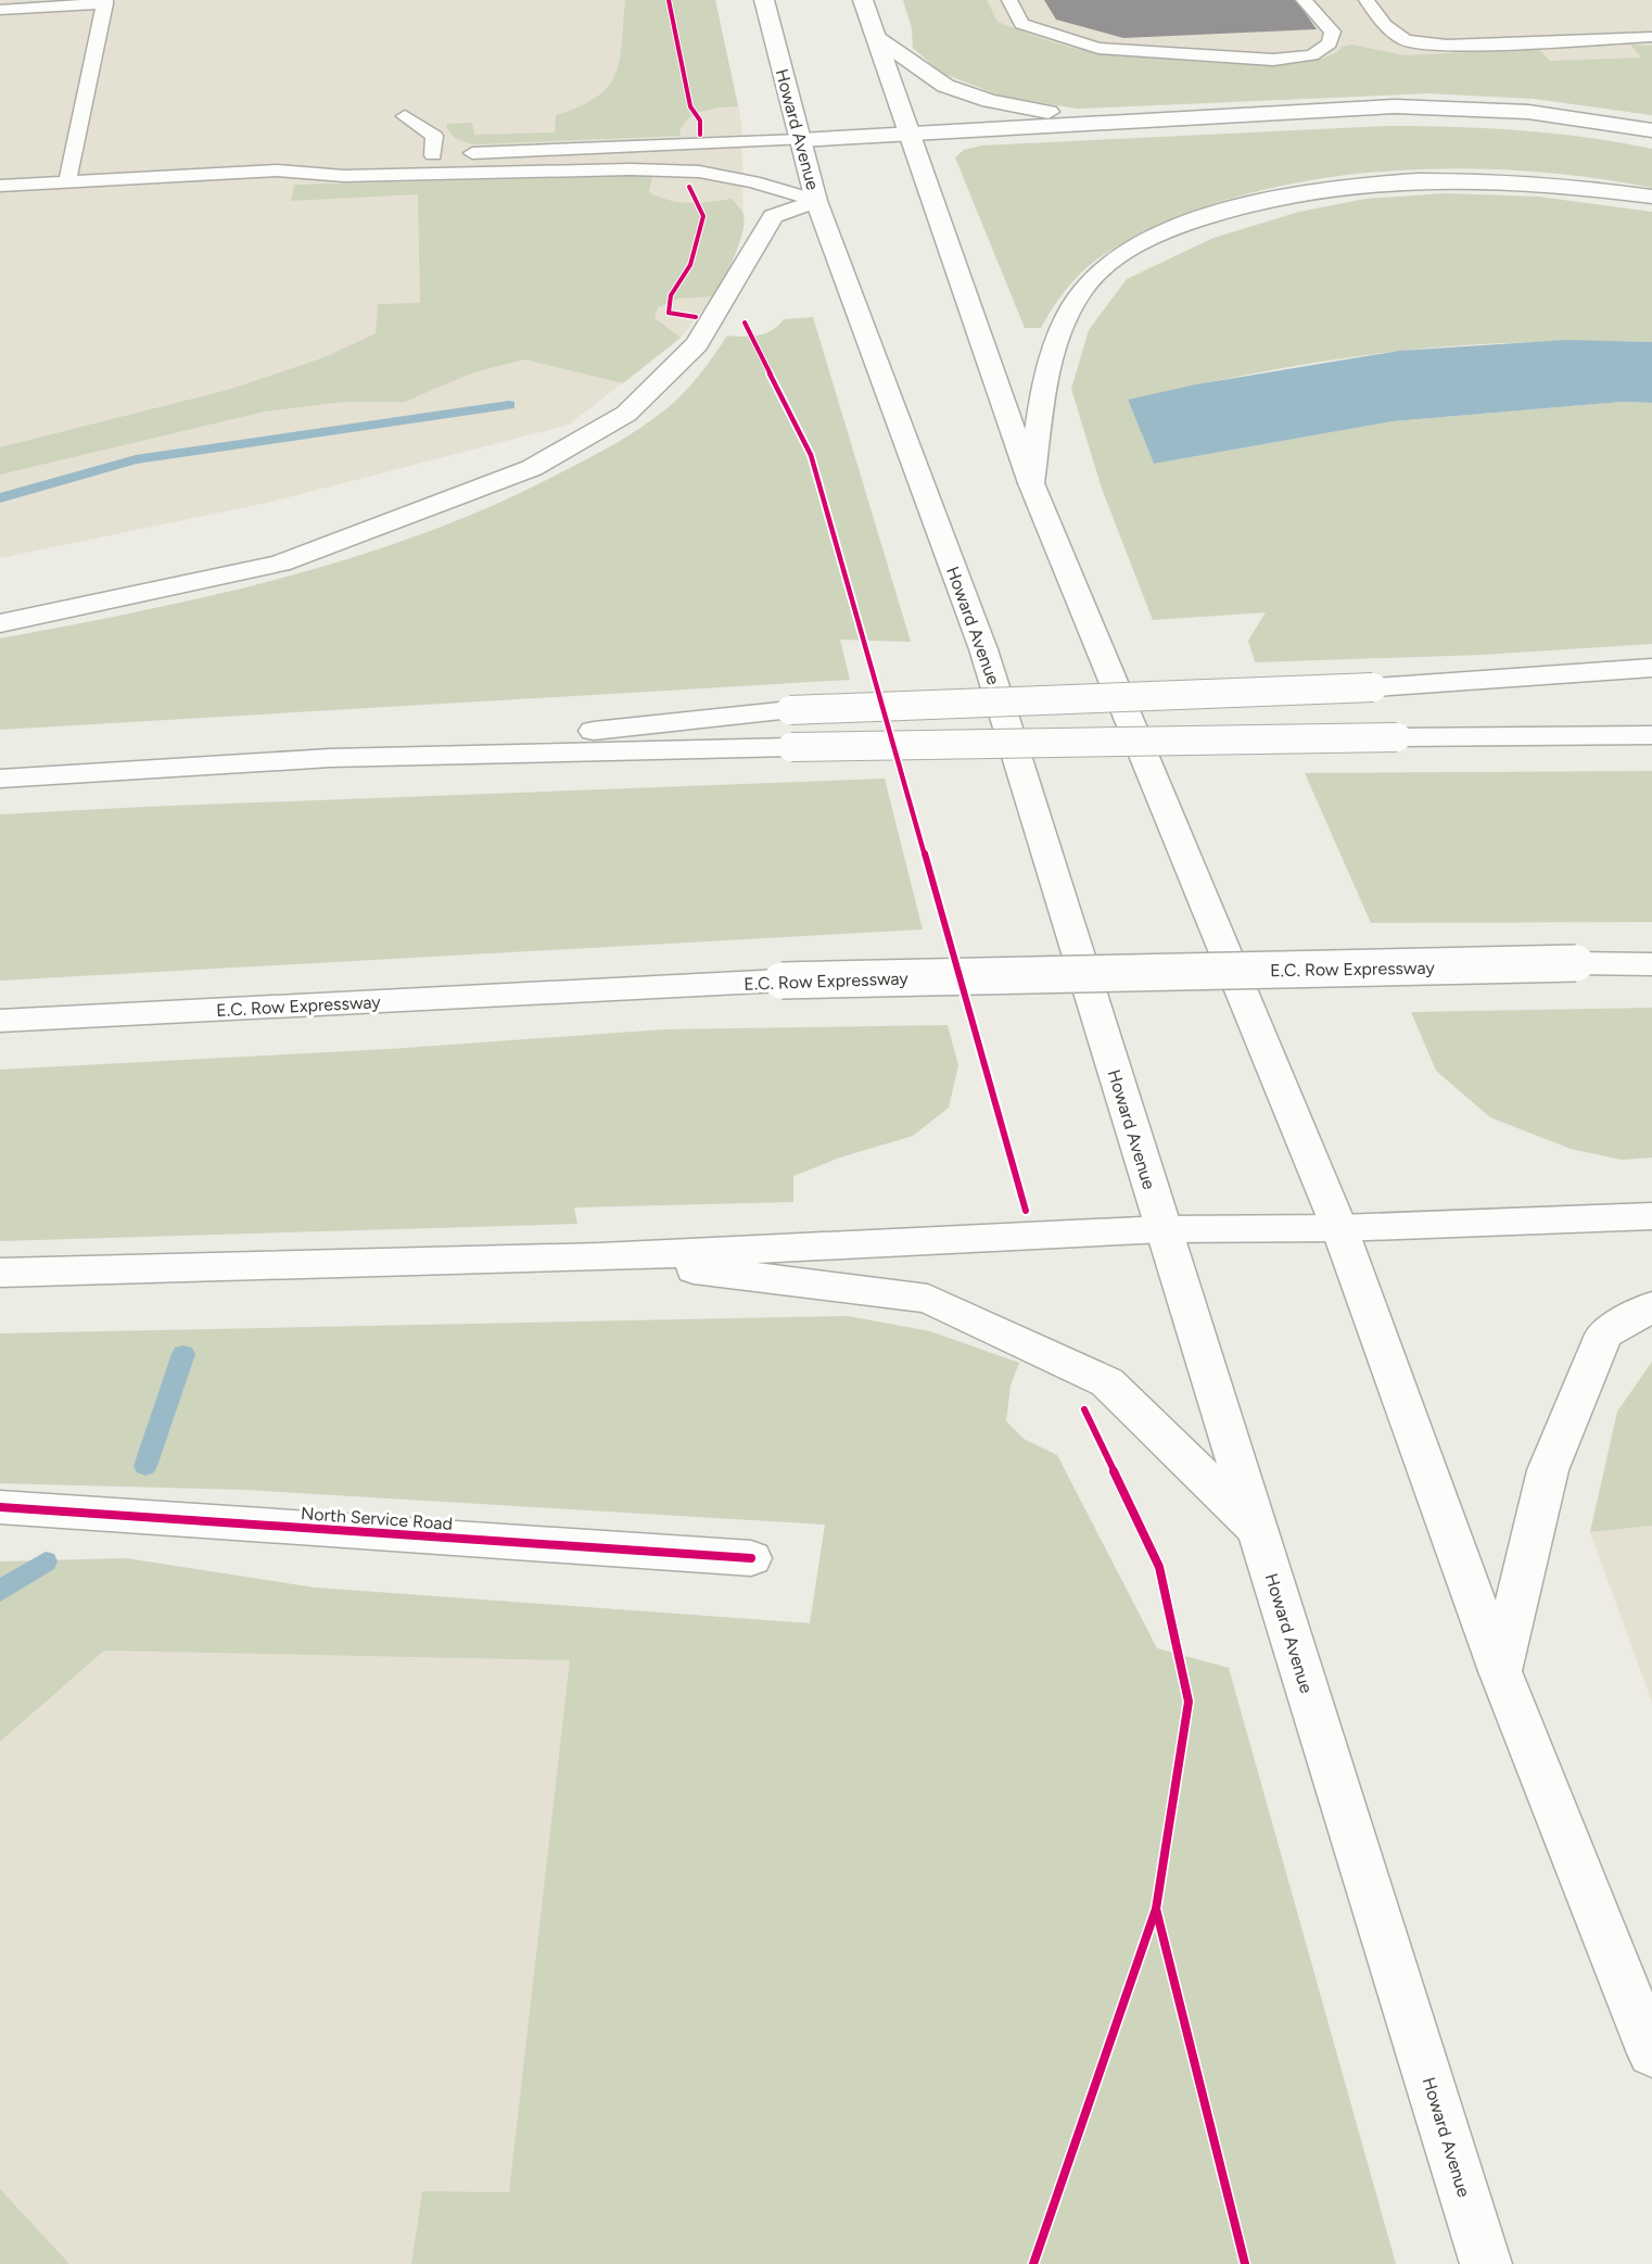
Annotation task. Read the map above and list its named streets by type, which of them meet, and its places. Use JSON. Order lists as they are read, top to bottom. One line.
{"streets":{"main road":["Howard Avenue","E.C. Row Expressway","North Service Road"]}}
